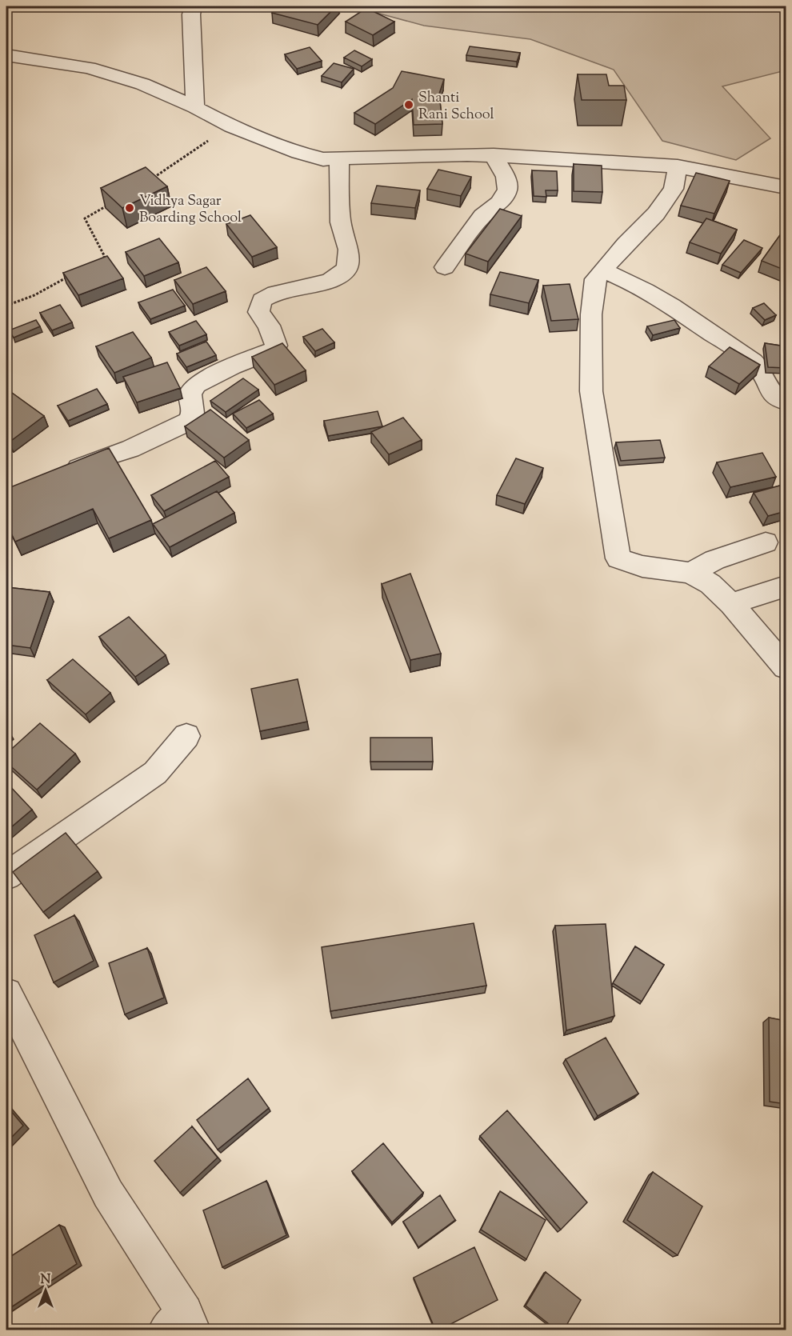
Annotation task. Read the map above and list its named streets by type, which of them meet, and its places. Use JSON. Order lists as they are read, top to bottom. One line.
{"places":["Shanti Rani School","Vidhya Sagar Boarding School"],"north":"top"}
